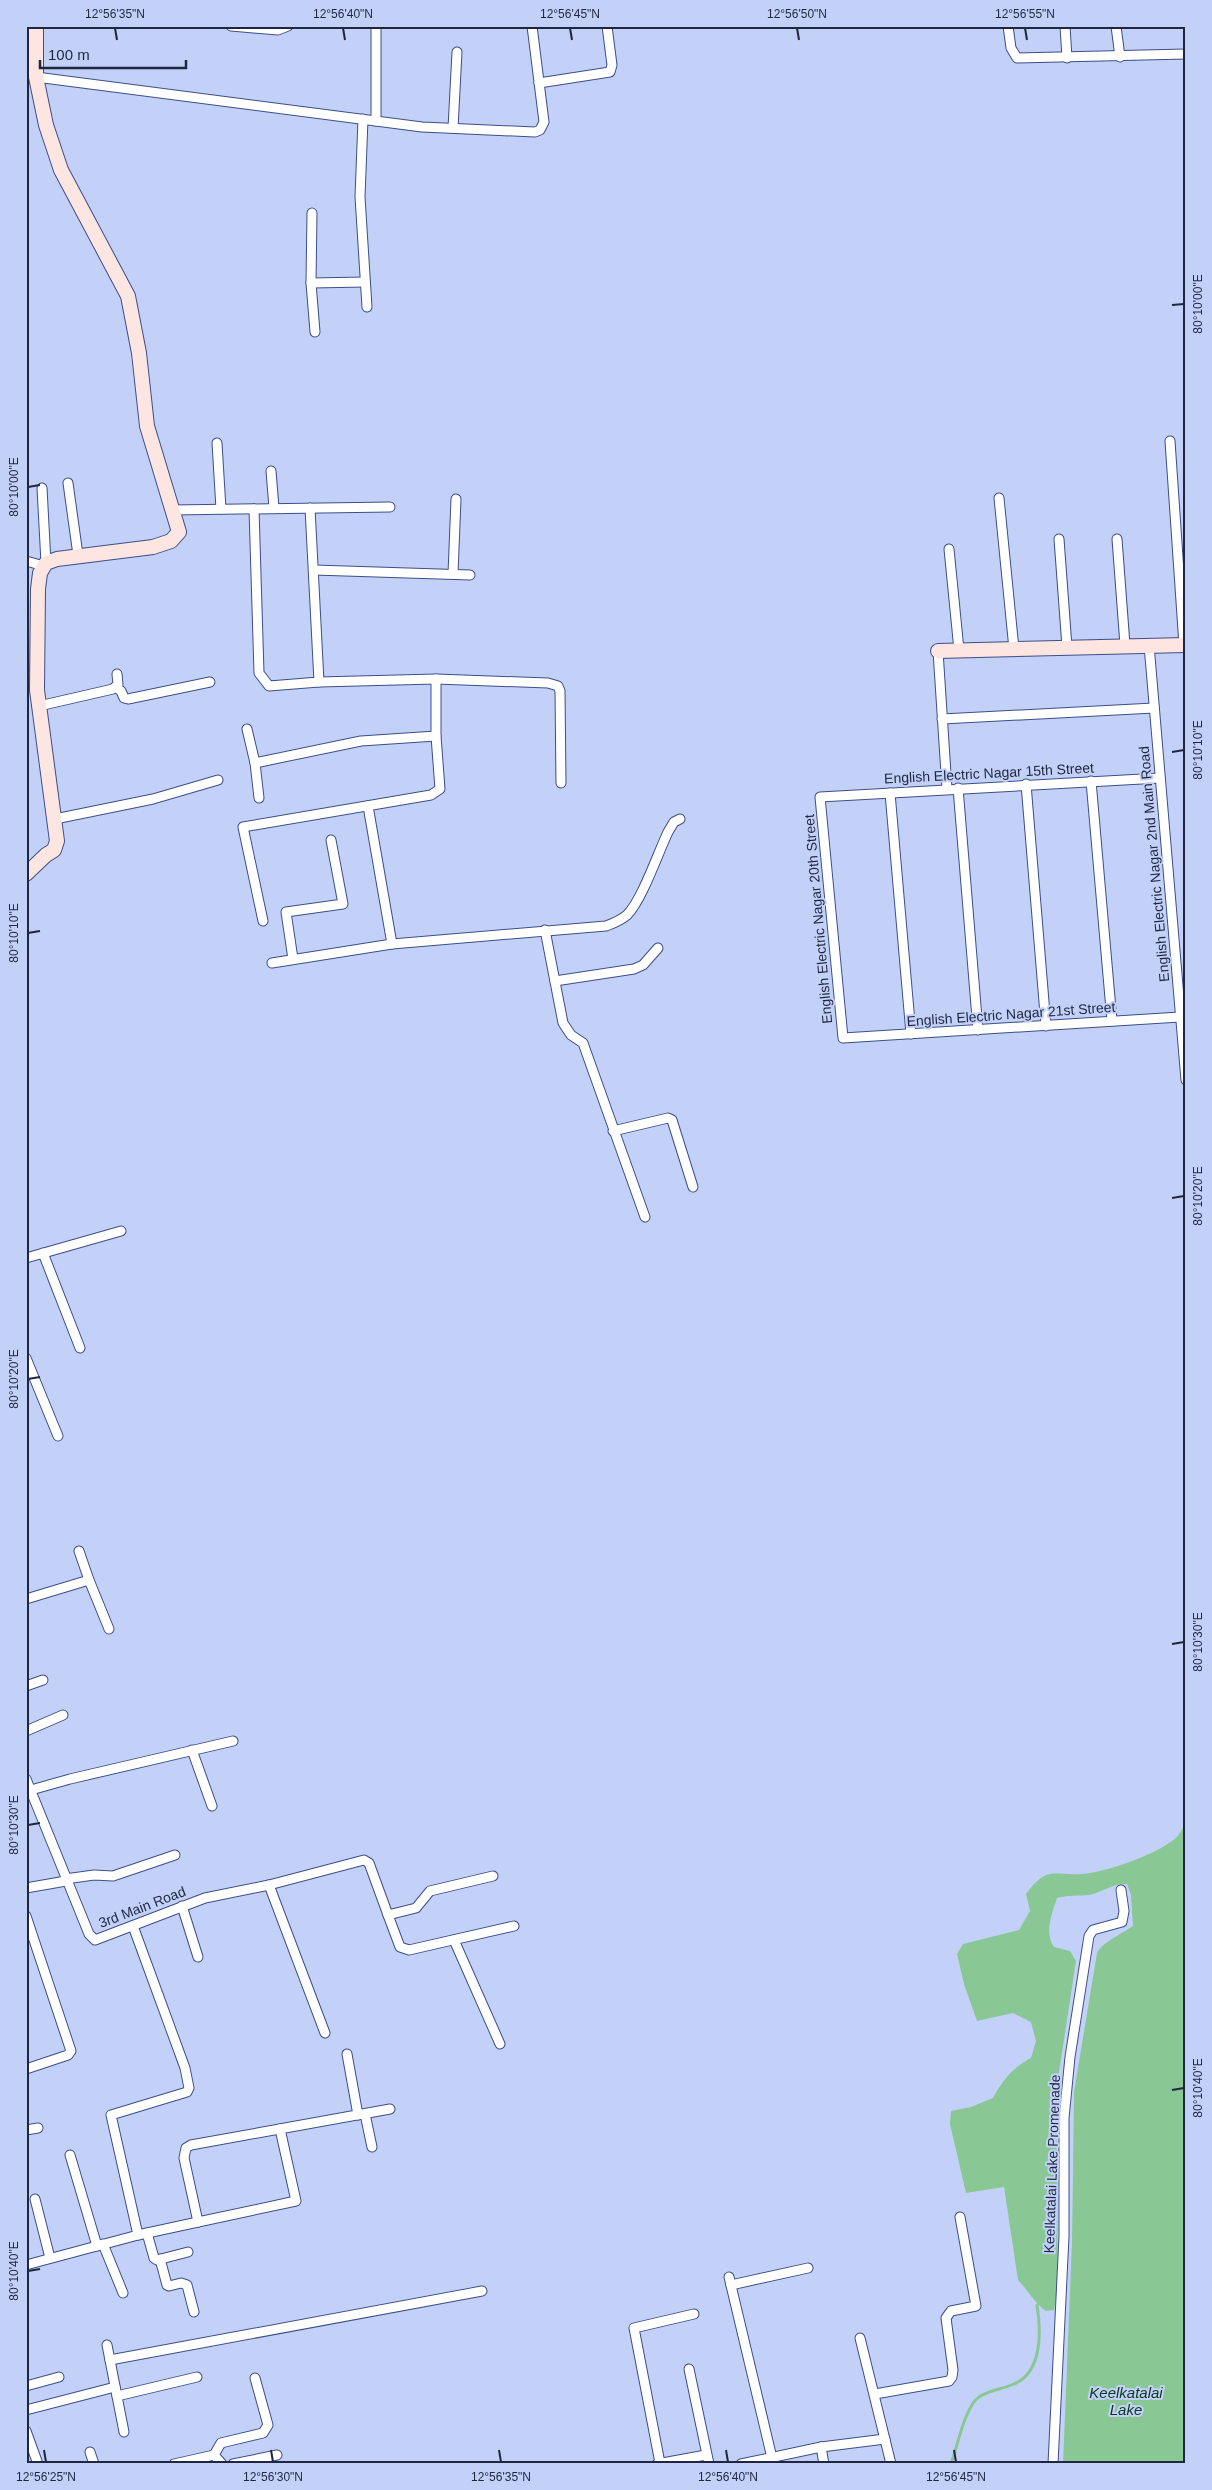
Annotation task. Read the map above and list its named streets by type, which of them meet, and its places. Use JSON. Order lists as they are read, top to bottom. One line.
{"streets":{"street":["English Electric Nagar 15th Street","English Electric Nagar 2nd Main Road","English Electric Nagar 20th Street","English Electric Nagar 21st Street","3rd Main Road","Keelkatalai Lake Promenade"]},"crossings":[["English Electric Nagar 15th Street","English Electric Nagar 2nd Main Road"],["English Electric Nagar 15th Street","English Electric Nagar 20th Street"],["English Electric Nagar 2nd Main Road","English Electric Nagar 21st Street"],["English Electric Nagar 20th Street","English Electric Nagar 21st Street"]],"water":["Keelkatalai Lake"],"scale_bar":"100 m","coordinates":["12°56'35\"N","12°56'40\"N","12°56'45\"N","12°56'50\"N","12°56'55\"N","80°10'00\"E","80°10'10\"E","80°10'20\"E","80°10'30\"E","80°10'40\"E","12°56'25\"N","12°56'30\"N"]}
